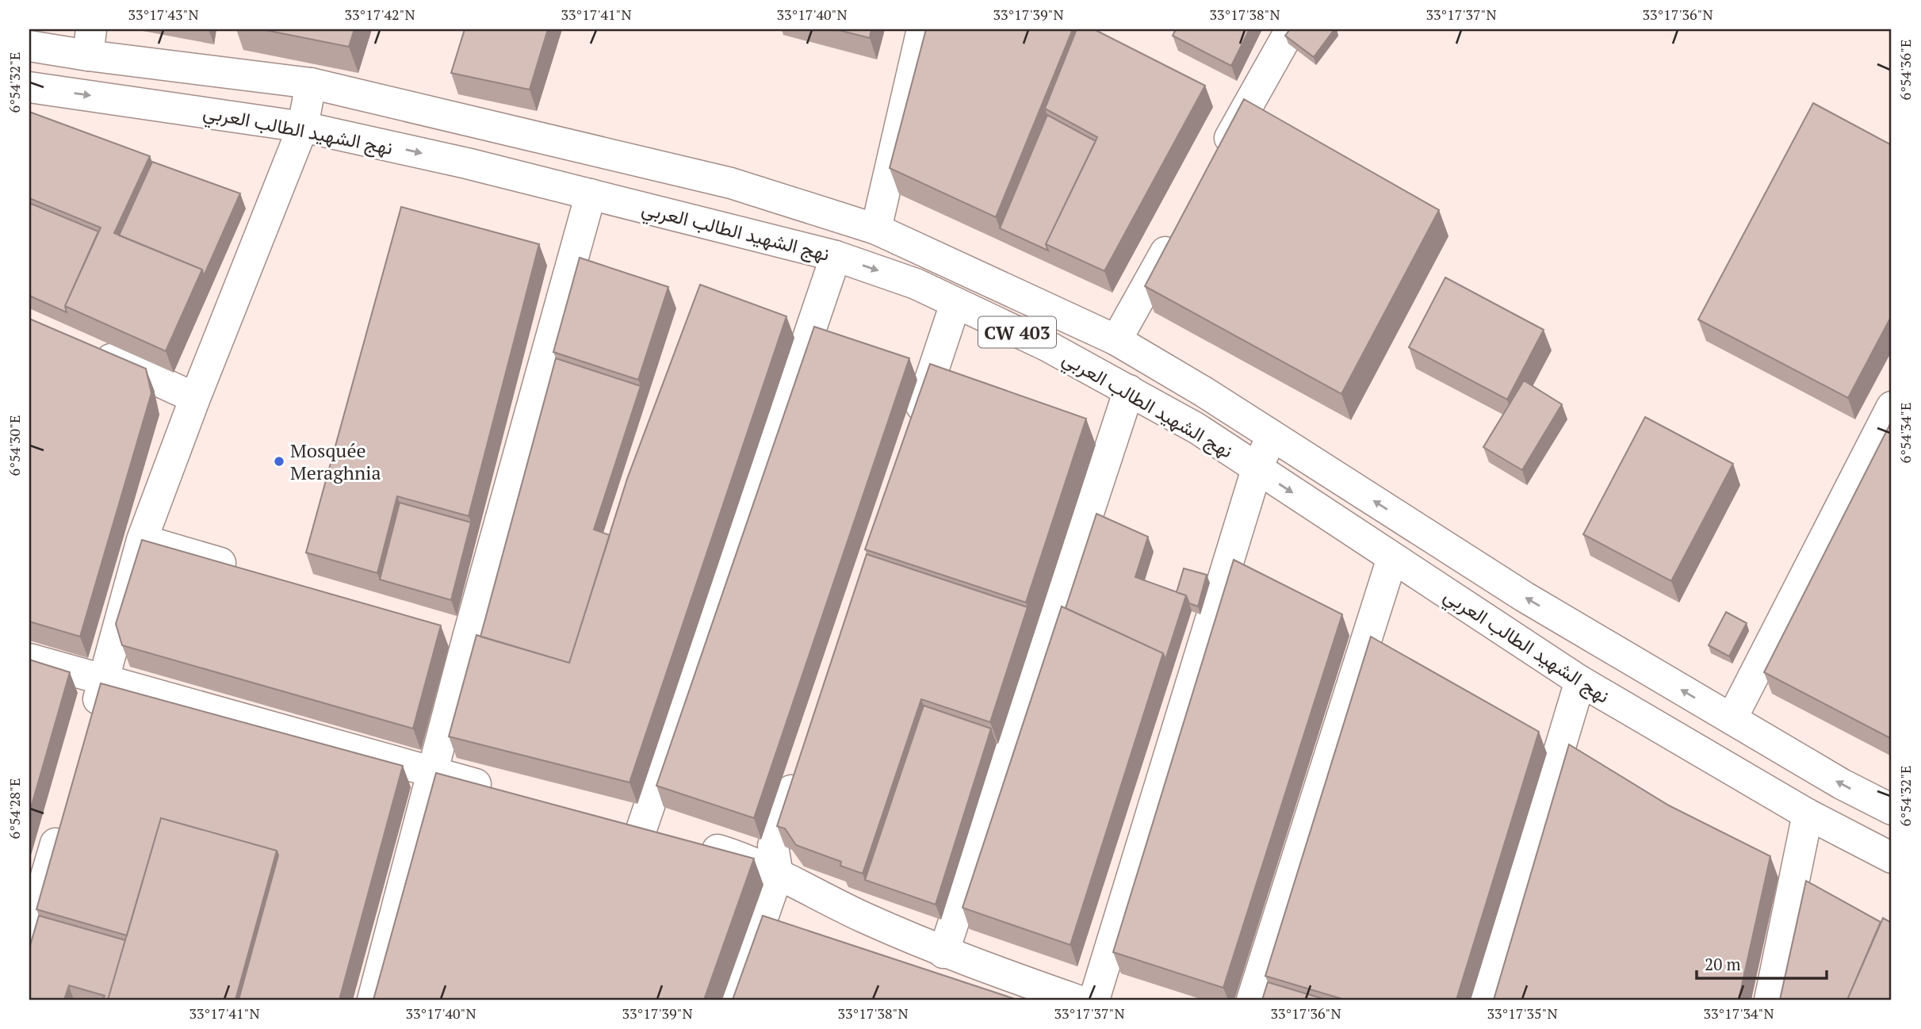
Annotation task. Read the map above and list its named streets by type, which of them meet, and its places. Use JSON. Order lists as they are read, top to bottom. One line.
{"streets":{"street":["نهج الشهيد الطالب العربي","CW 403"]},"places":["Mosquée Meraghnia"],"scale_bar":"20 m","coordinates":["33°17'43\"N","33°17'42\"N","33°17'41\"N","33°17'40\"N","33°17'39\"N","33°17'38\"N","33°17'37\"N","33°17'36\"N","6°54'36\"E","6°54'32\"E","6°54'34\"E","6°54'30\"E","6°54'28\"E","33°17'35\"N","33°17'34\"N"]}
